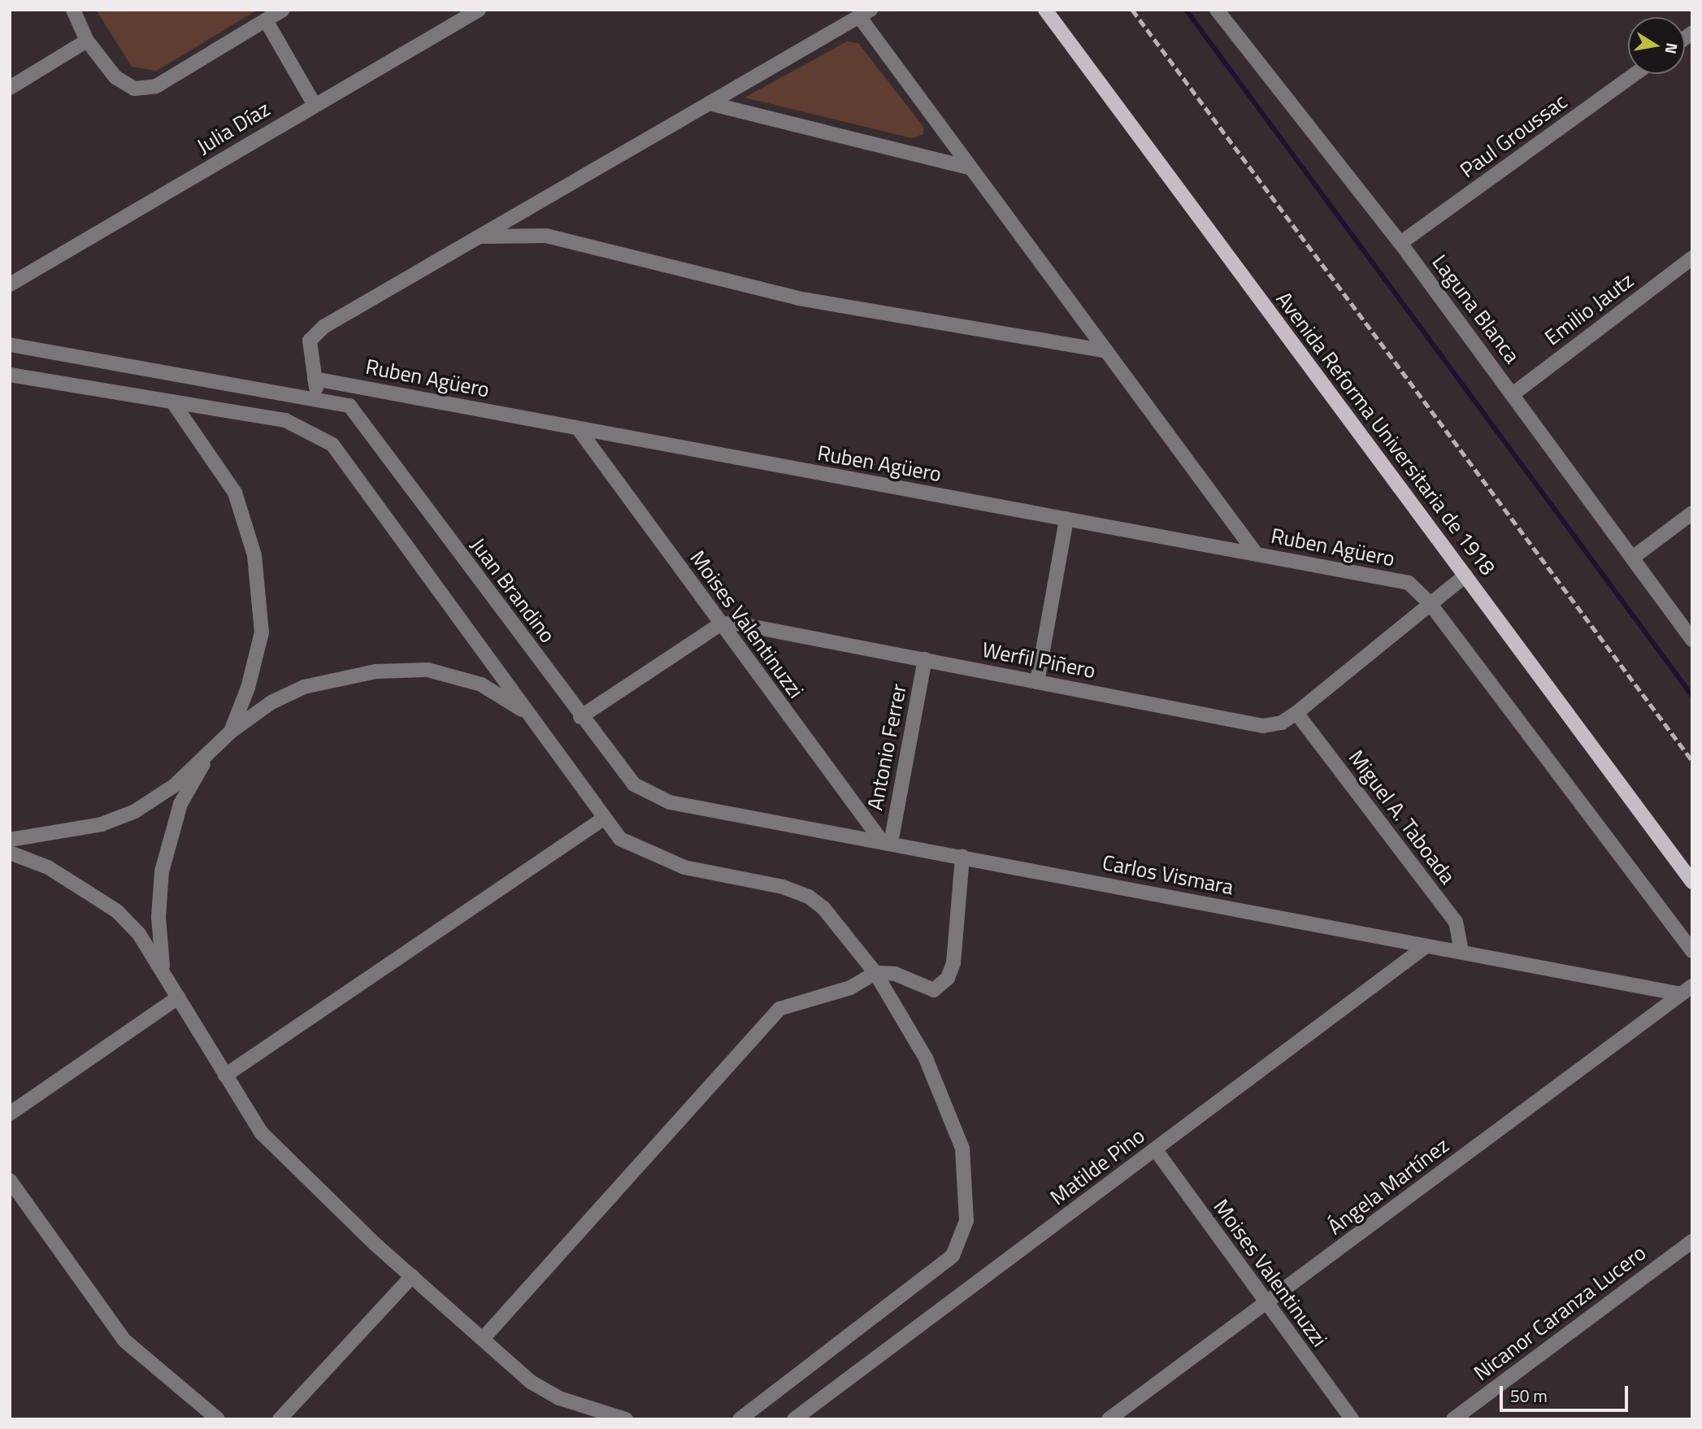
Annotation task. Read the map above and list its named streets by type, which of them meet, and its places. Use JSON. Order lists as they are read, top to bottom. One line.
{"streets":{"main road":["Avenida Reforma Universitaria de 1918"],"street":["Julia Díaz","Paul Groussac","Laguna Blanca","Emilio Jautz","Ruben Agüero","Juan Brandino","Moises Valentinuzzi","Werfil Piñero","Antonio Ferrer","Miguel A. Taboada","Carlos Vismara","Matilde Pino","Ángela Martínez","Nicanor Caranza Lucero"]},"crossings":[["Paul Groussac","Laguna Blanca"],["Laguna Blanca","Emilio Jautz"],["Ruben Agüero","Juan Brandino"],["Ruben Agüero","Moises Valentinuzzi"],["Ruben Agüero","Werfil Piñero"],["Avenida Reforma Universitaria de 1918","Werfil Piñero"],["Juan Brandino","Carlos Vismara"],["Moises Valentinuzzi","Werfil Piñero"],["Moises Valentinuzzi","Antonio Ferrer"],["Moises Valentinuzzi","Carlos Vismara"],["Moises Valentinuzzi","Matilde Pino"],["Moises Valentinuzzi","Ángela Martínez"],["Werfil Piñero","Antonio Ferrer"],["Werfil Piñero","Miguel A. Taboada"],["Antonio Ferrer","Carlos Vismara"],["Miguel A. Taboada","Carlos Vismara"],["Carlos Vismara","Matilde Pino"],["Carlos Vismara","Ángela Martínez"]],"scale_bar":"50 m","north":"right"}
